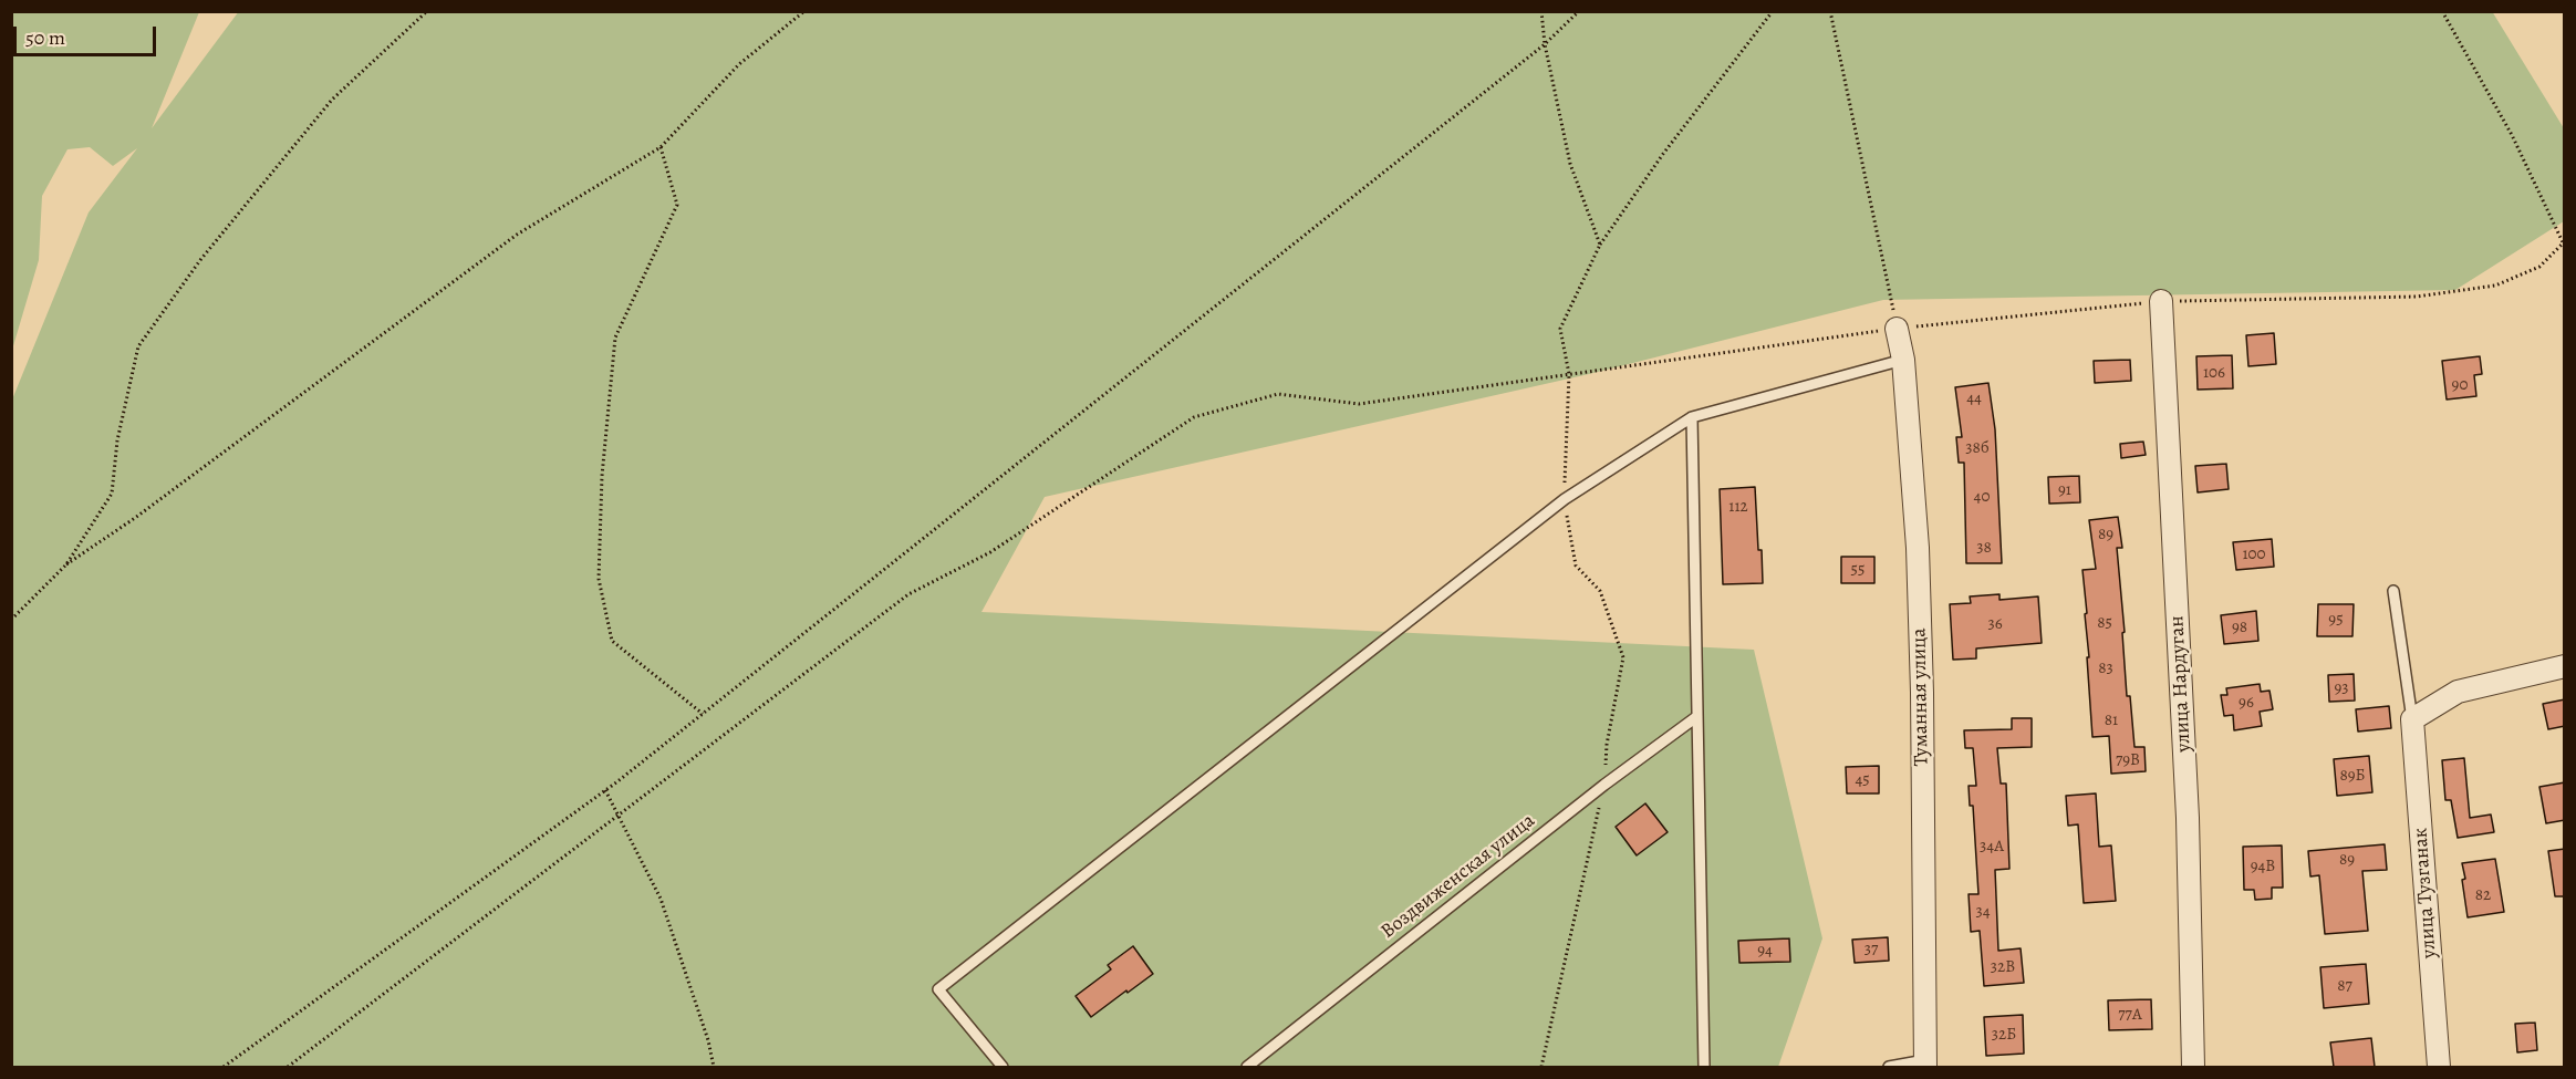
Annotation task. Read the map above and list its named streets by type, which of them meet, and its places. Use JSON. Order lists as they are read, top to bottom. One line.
{"streets":{"street":["улица Нардуган","Туманная улица","улица Тузганак"],"lane":["Воздвиженская улица"]},"house_numbers":["106","90","44","38б","91","40","112","89","38","100","55","95","85","36","98","83","93","96","81","79В","89Б","45","34А","89","94В","82","34","37","94","32В","87","77А","32Б"],"scale_bar":"50 m"}
